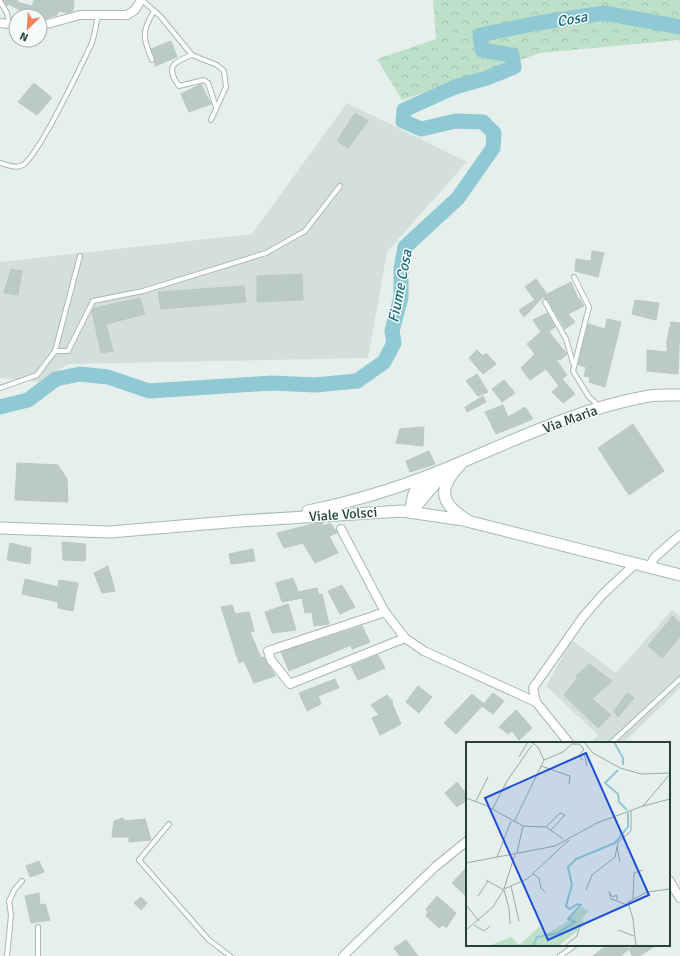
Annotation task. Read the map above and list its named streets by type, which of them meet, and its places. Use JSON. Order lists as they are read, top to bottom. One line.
{"streets":{"main road":["Via Maria","Viale Volsci"]},"water":["Cosa","Fiume Cosa"],"north":"bottom left"}
